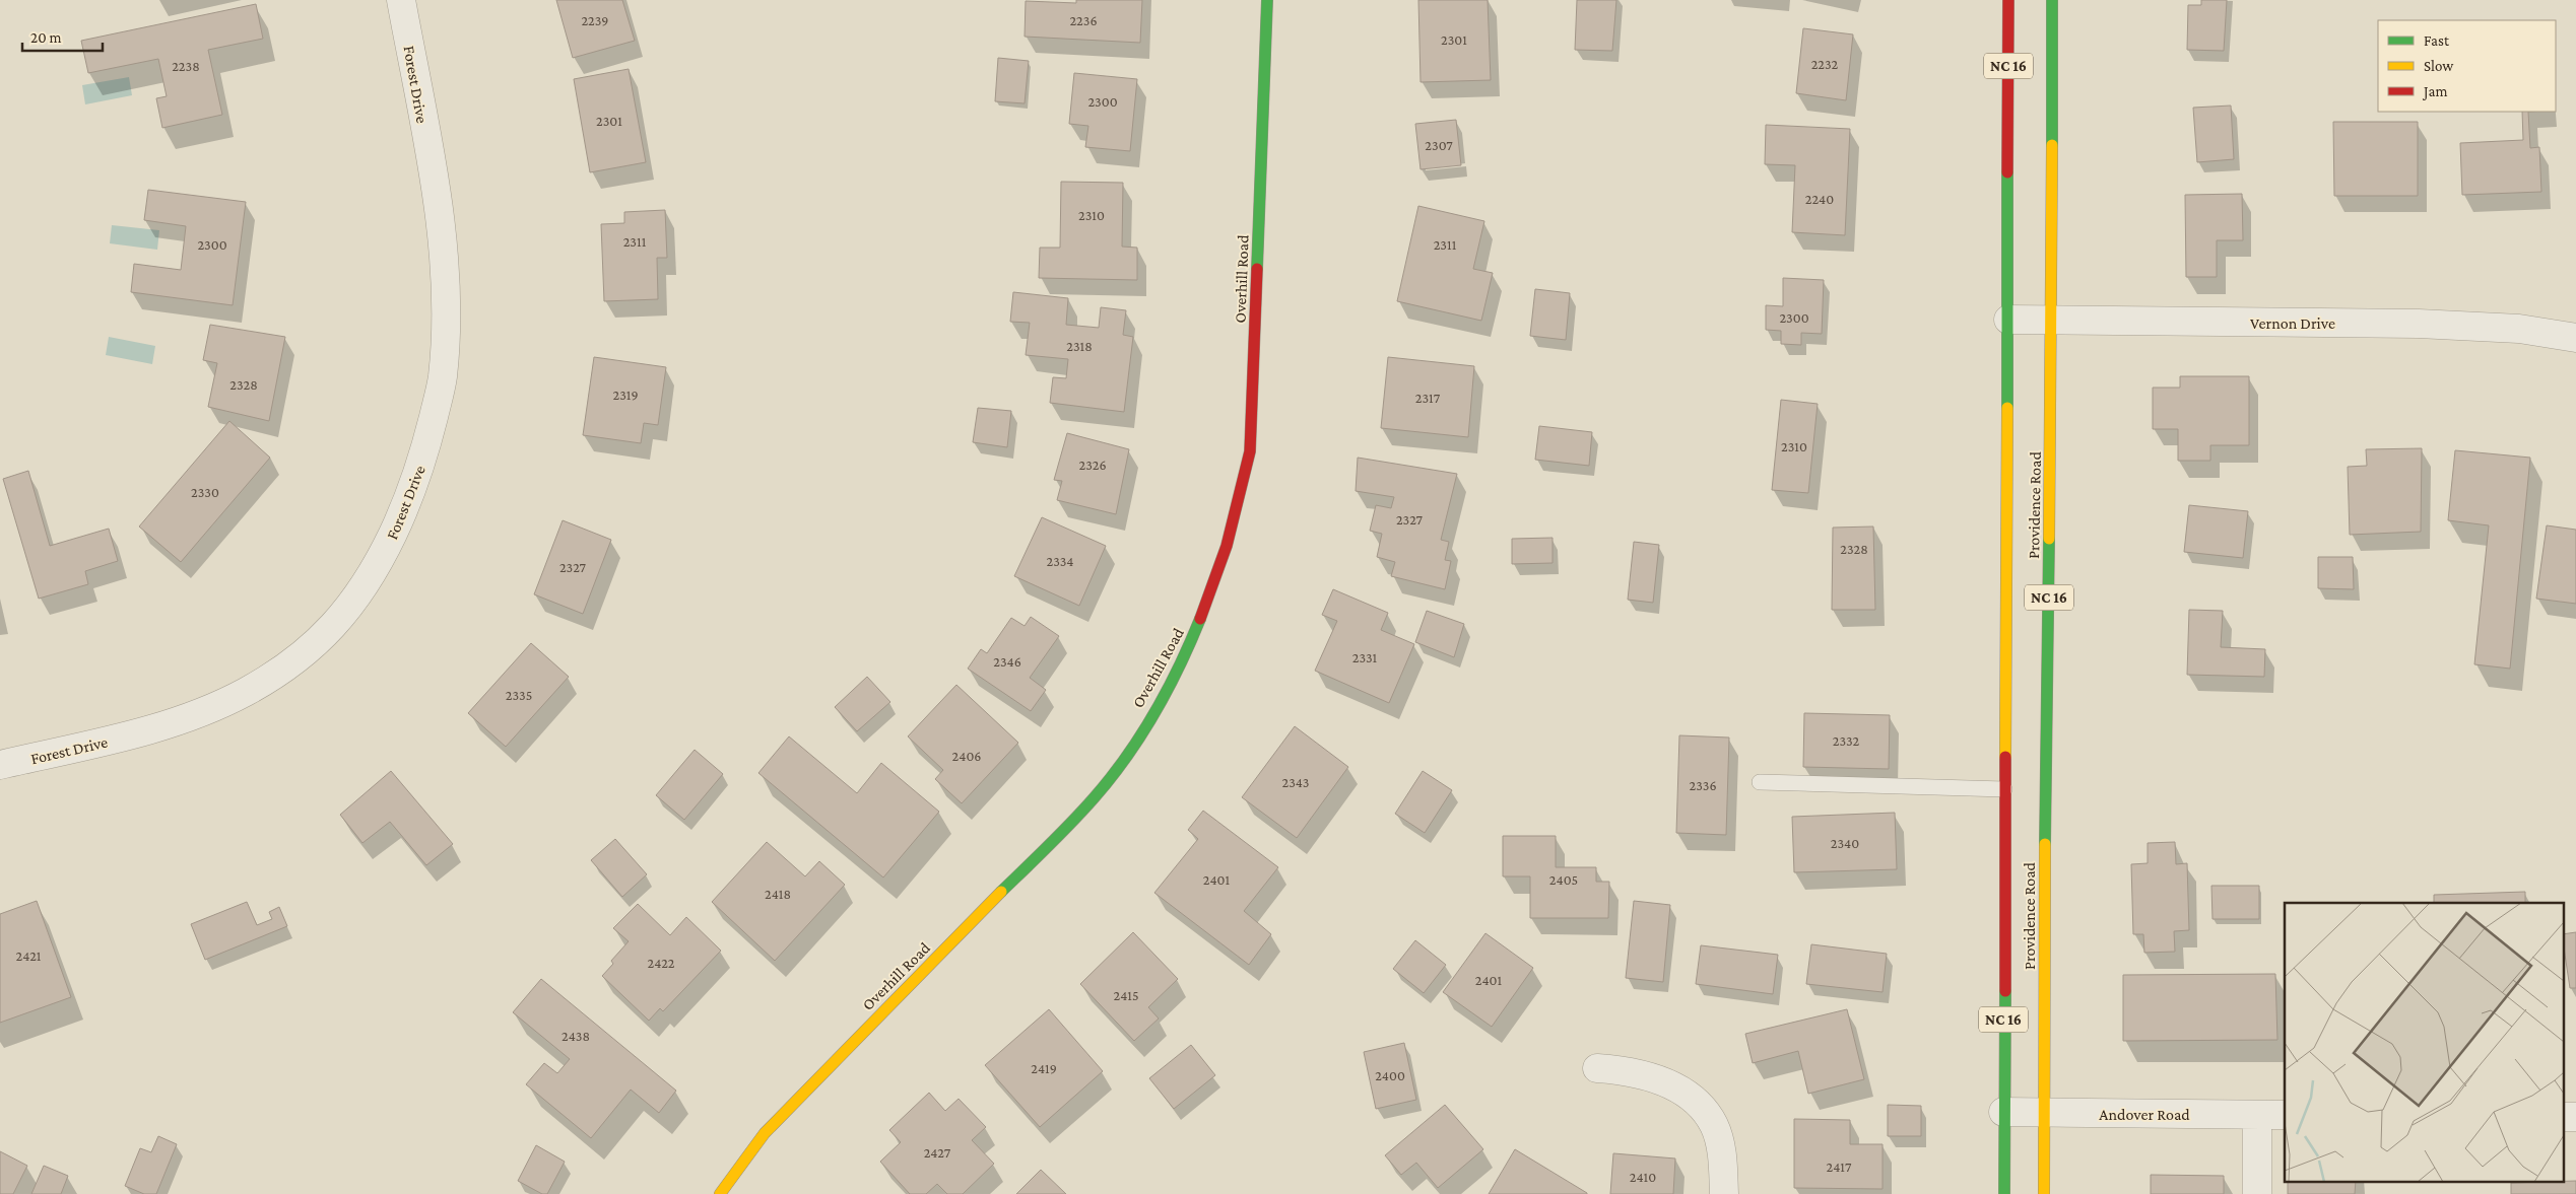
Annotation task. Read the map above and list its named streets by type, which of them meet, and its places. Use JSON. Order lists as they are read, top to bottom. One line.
{"streets":{"main road":["NC 16","Overhill Road","Providence Road"],"street":["Forest Drive","Vernon Drive","Andover Road"]},"crossings":[["Vernon Drive","Providence Road"],["Providence Road","Andover Road"]],"house_numbers":["2239","2236","2301","2232","2238","2300","2301","2307","2240","2310","2311","2300","2311","2300","2318","2328","2319","2317","2310","2326","2330","2327","2328","2334","2327","2331","2346","2335","2332","2406","2343","2336","2340","2401","2405","2418","2421","2422","2401","2415","2438","2419","2400","2427","2417","2410"],"legend":["Fast","Slow","Jam"],"scale_bar":"20 m"}
